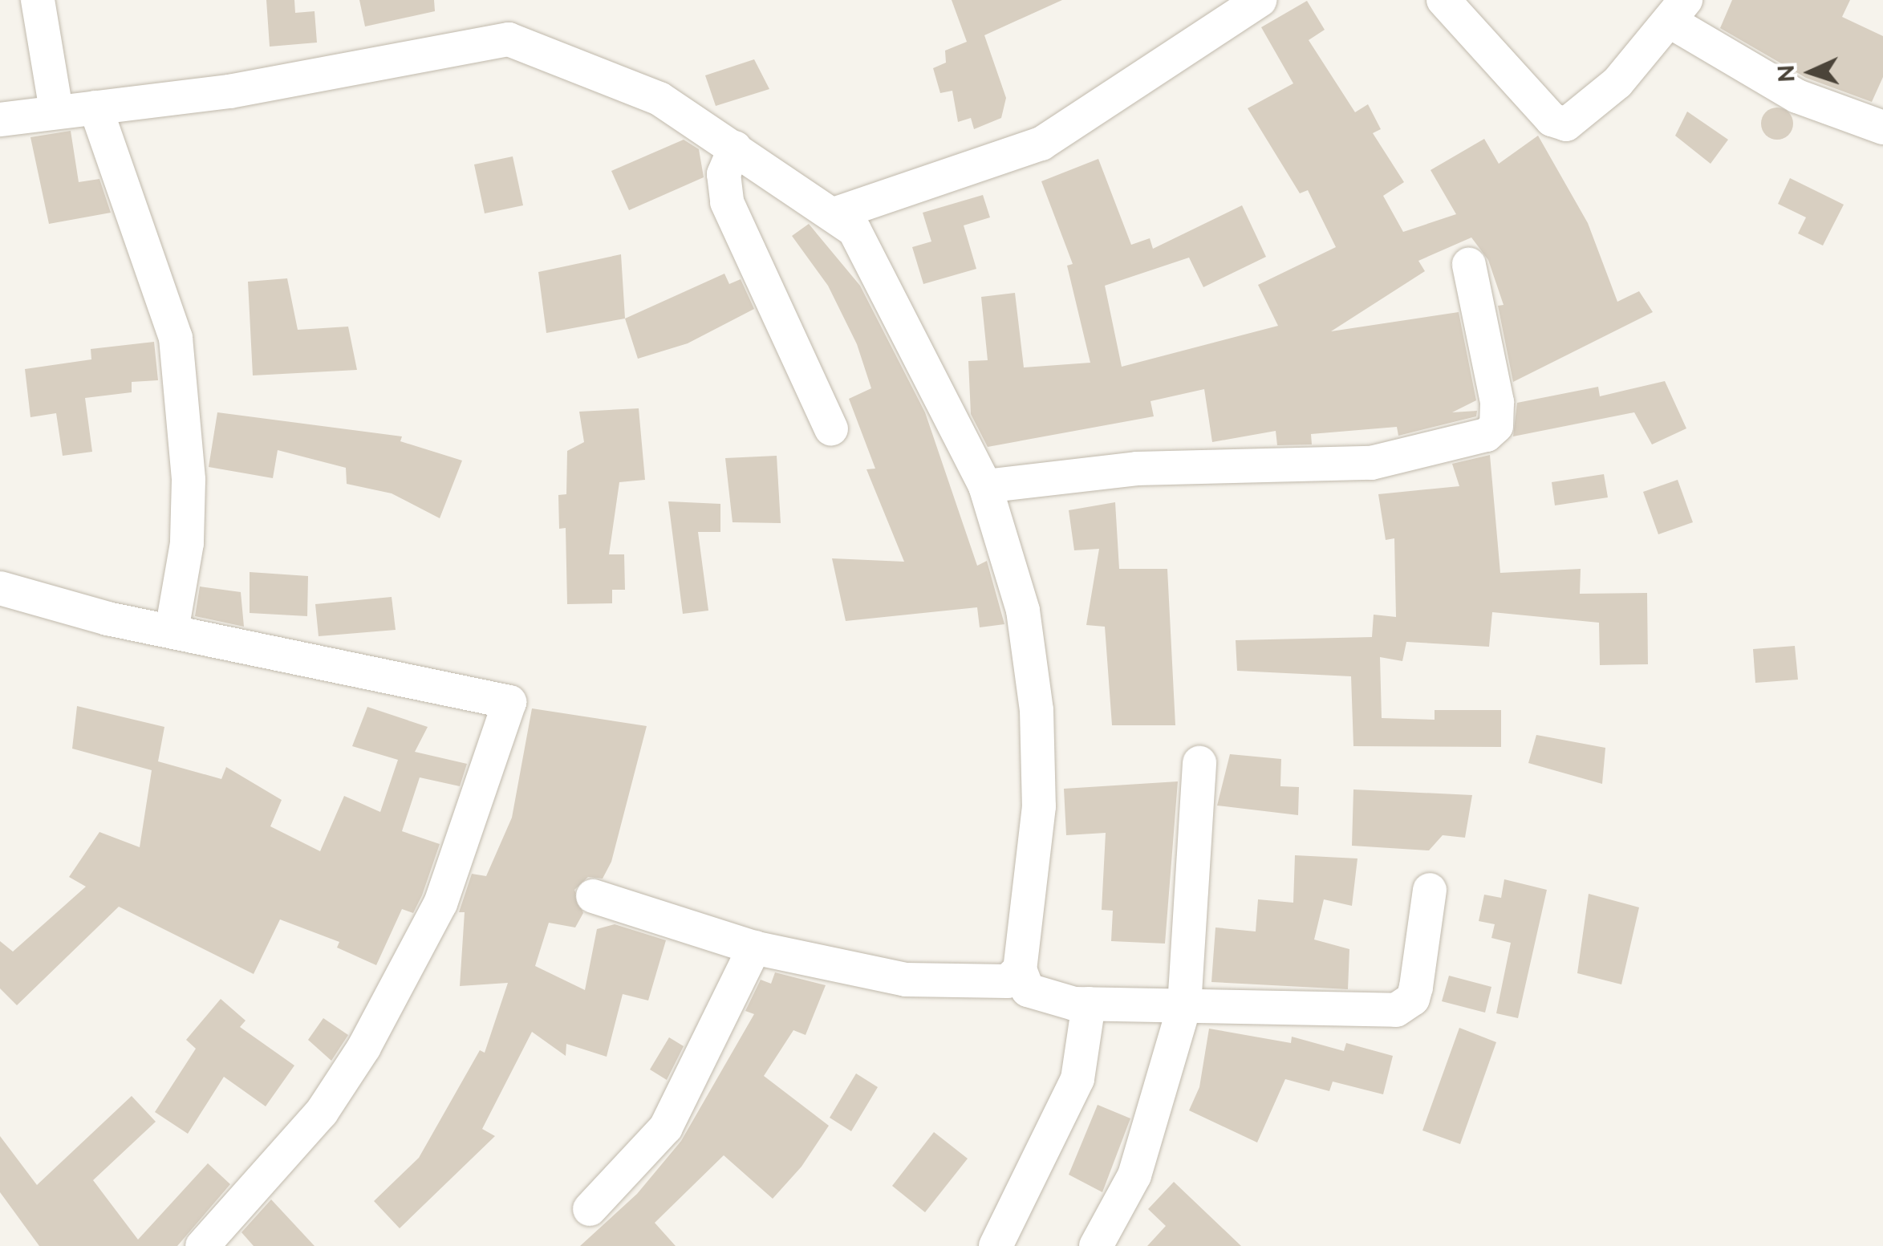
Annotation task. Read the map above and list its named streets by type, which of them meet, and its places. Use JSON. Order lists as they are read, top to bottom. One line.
{"north":"left"}
